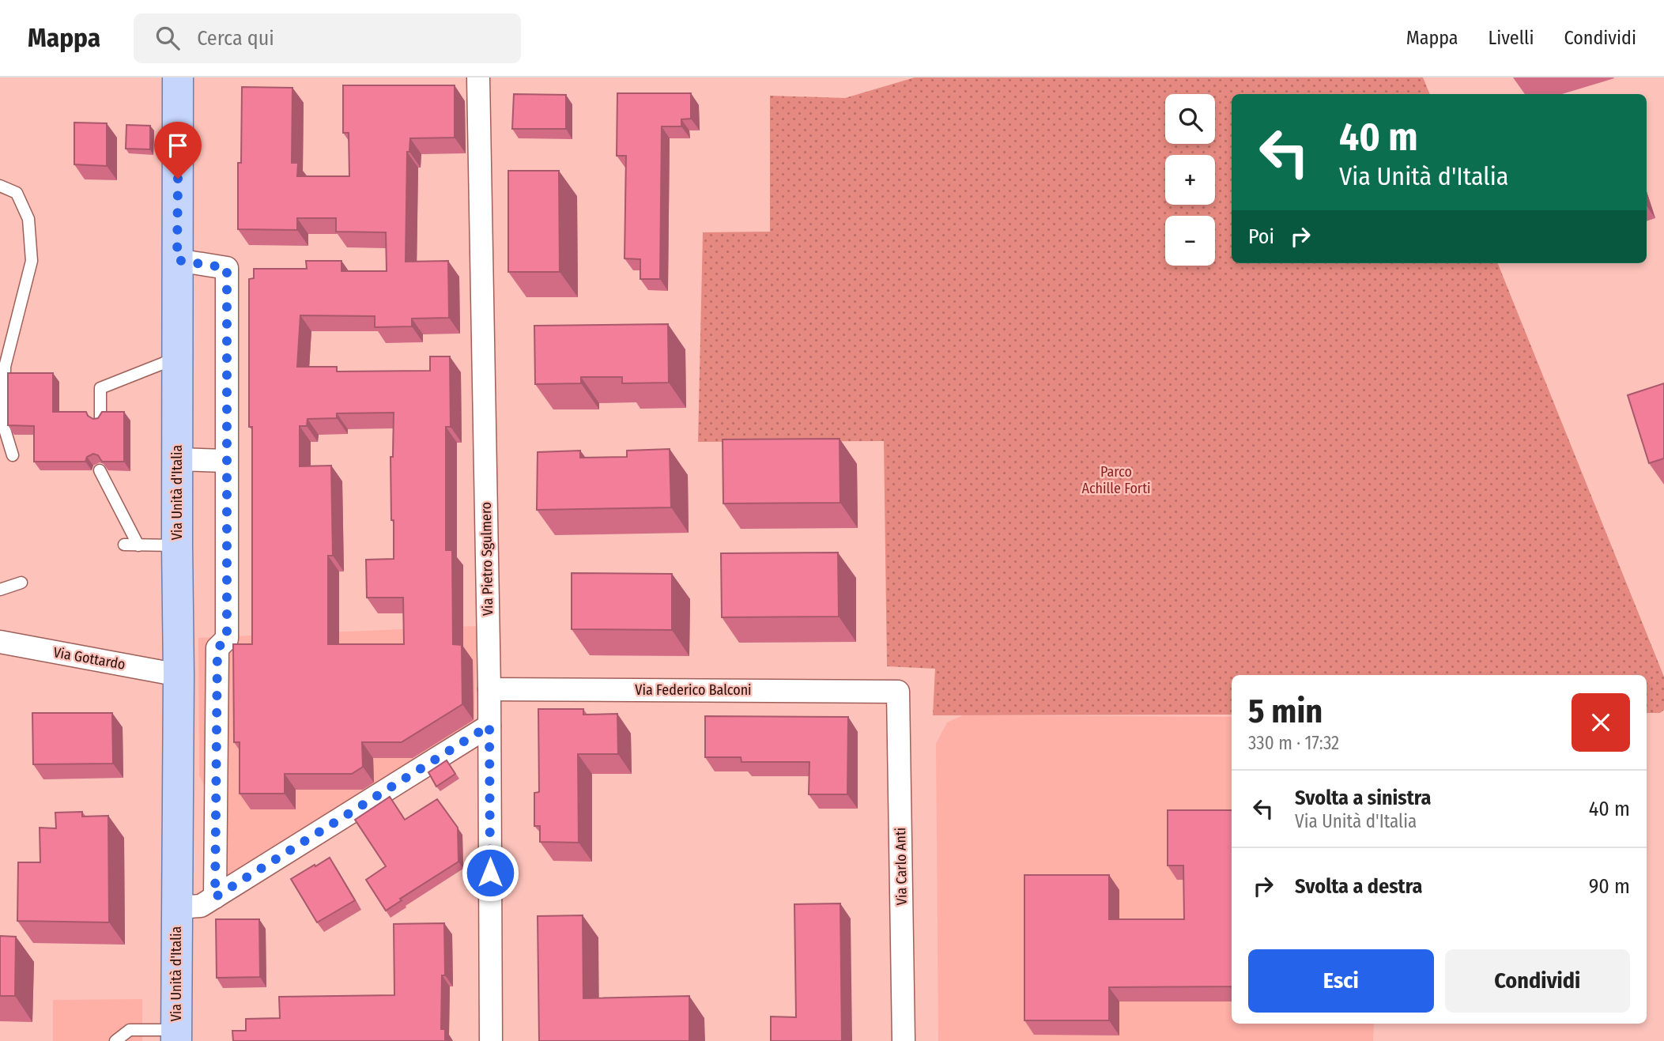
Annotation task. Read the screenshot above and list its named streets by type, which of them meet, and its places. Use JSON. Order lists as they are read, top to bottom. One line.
{"streets":{"main road":["Via Unità d'Italia"],"street":["Via Pietro Sgulmero","Via Gottardo","Via Federico Balconi","Via Carlo Anti"]},"crossings":[["Via Unità d'Italia","Via Pietro Sgulmero"],["Via Unità d'Italia","Via Gottardo"],["Via Pietro Sgulmero","Via Federico Balconi"],["Via Federico Balconi","Via Carlo Anti"]],"parks":["Parco Achille Forti"],"page":{"header":"Mappa","search":"Cerca qui","nav":["Mappa","Livelli","Condividi"],"map_buttons":["+","−"],"turn":["40 m","Via Unità d'Italia"],"then":"Poi","heading":["5 min","330 m · 17:32"],"list":[{"name":"Svolta a sinistra","note":"Via Unità d'Italia","value":"40 m"},{"name":"Svolta a destra","value":"90 m"}],"buttons":["Esci","Condividi"]}}
